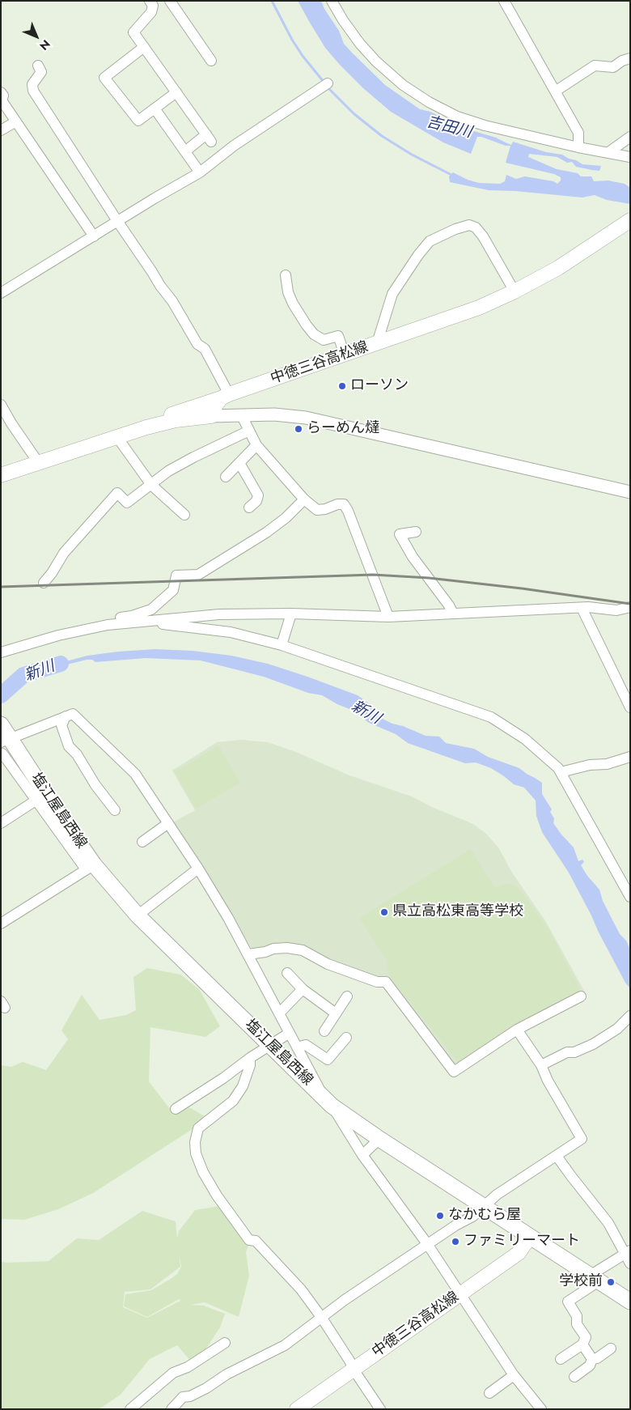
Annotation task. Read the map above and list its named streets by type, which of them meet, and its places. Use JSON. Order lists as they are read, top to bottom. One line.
{"streets":{"main road":["中徳三谷高松線","塩江屋島西線"]},"crossings":[["中徳三谷高松線","塩江屋島西線"]],"water":["吉田川","新川"],"places":["ローソン","らーめん燵","県立高松東高等学校","なかむら屋","ファミリーマート","学校前"],"north":"bottom right"}
